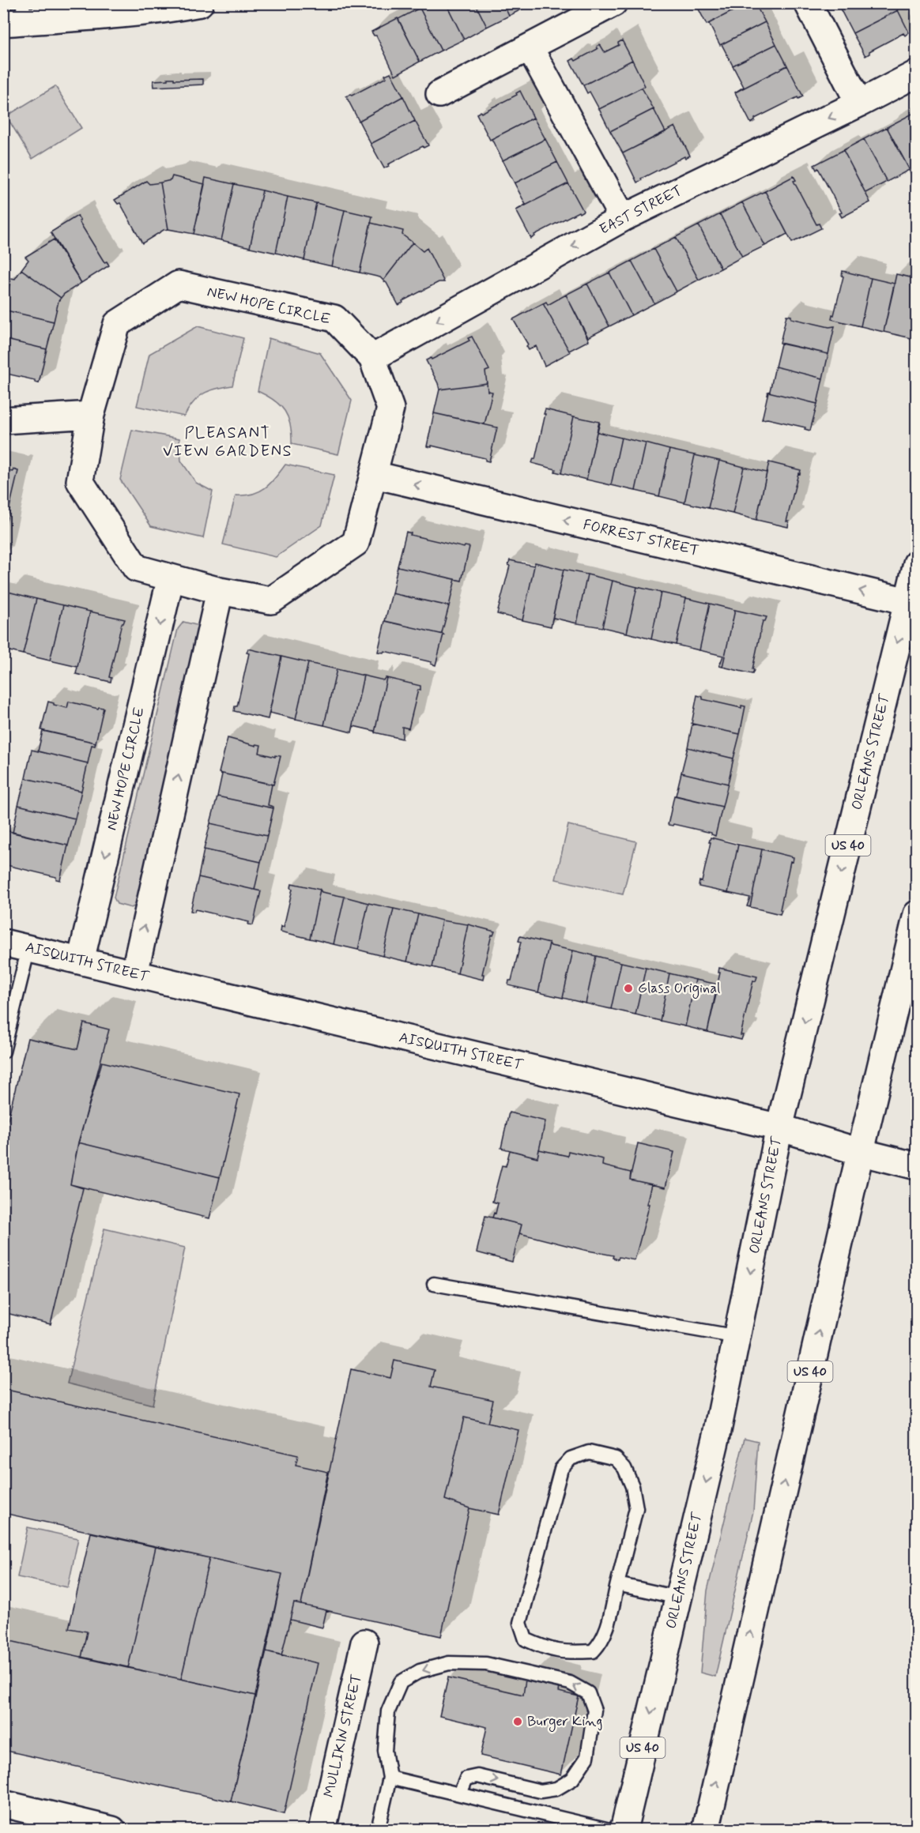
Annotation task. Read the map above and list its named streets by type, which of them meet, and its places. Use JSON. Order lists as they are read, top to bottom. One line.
{"streets":{"street":["EAST STREET","NEW HOPE CIRCLE","FORREST STREET","ORLEANS STREET","US 40","AISQUITH STREET","MULLIKIN STREET"]},"crossings":[["EAST STREET","NEW HOPE CIRCLE"],["NEW HOPE CIRCLE","FORREST STREET"],["NEW HOPE CIRCLE","AISQUITH STREET"],["FORREST STREET","ORLEANS STREET"],["ORLEANS STREET","AISQUITH STREET"],["US 40","AISQUITH STREET"]],"one_way":["FORREST STREET"],"districts":["PLEASANT VIEW GARDENS"],"places":["Glass Original","Burger King"]}
